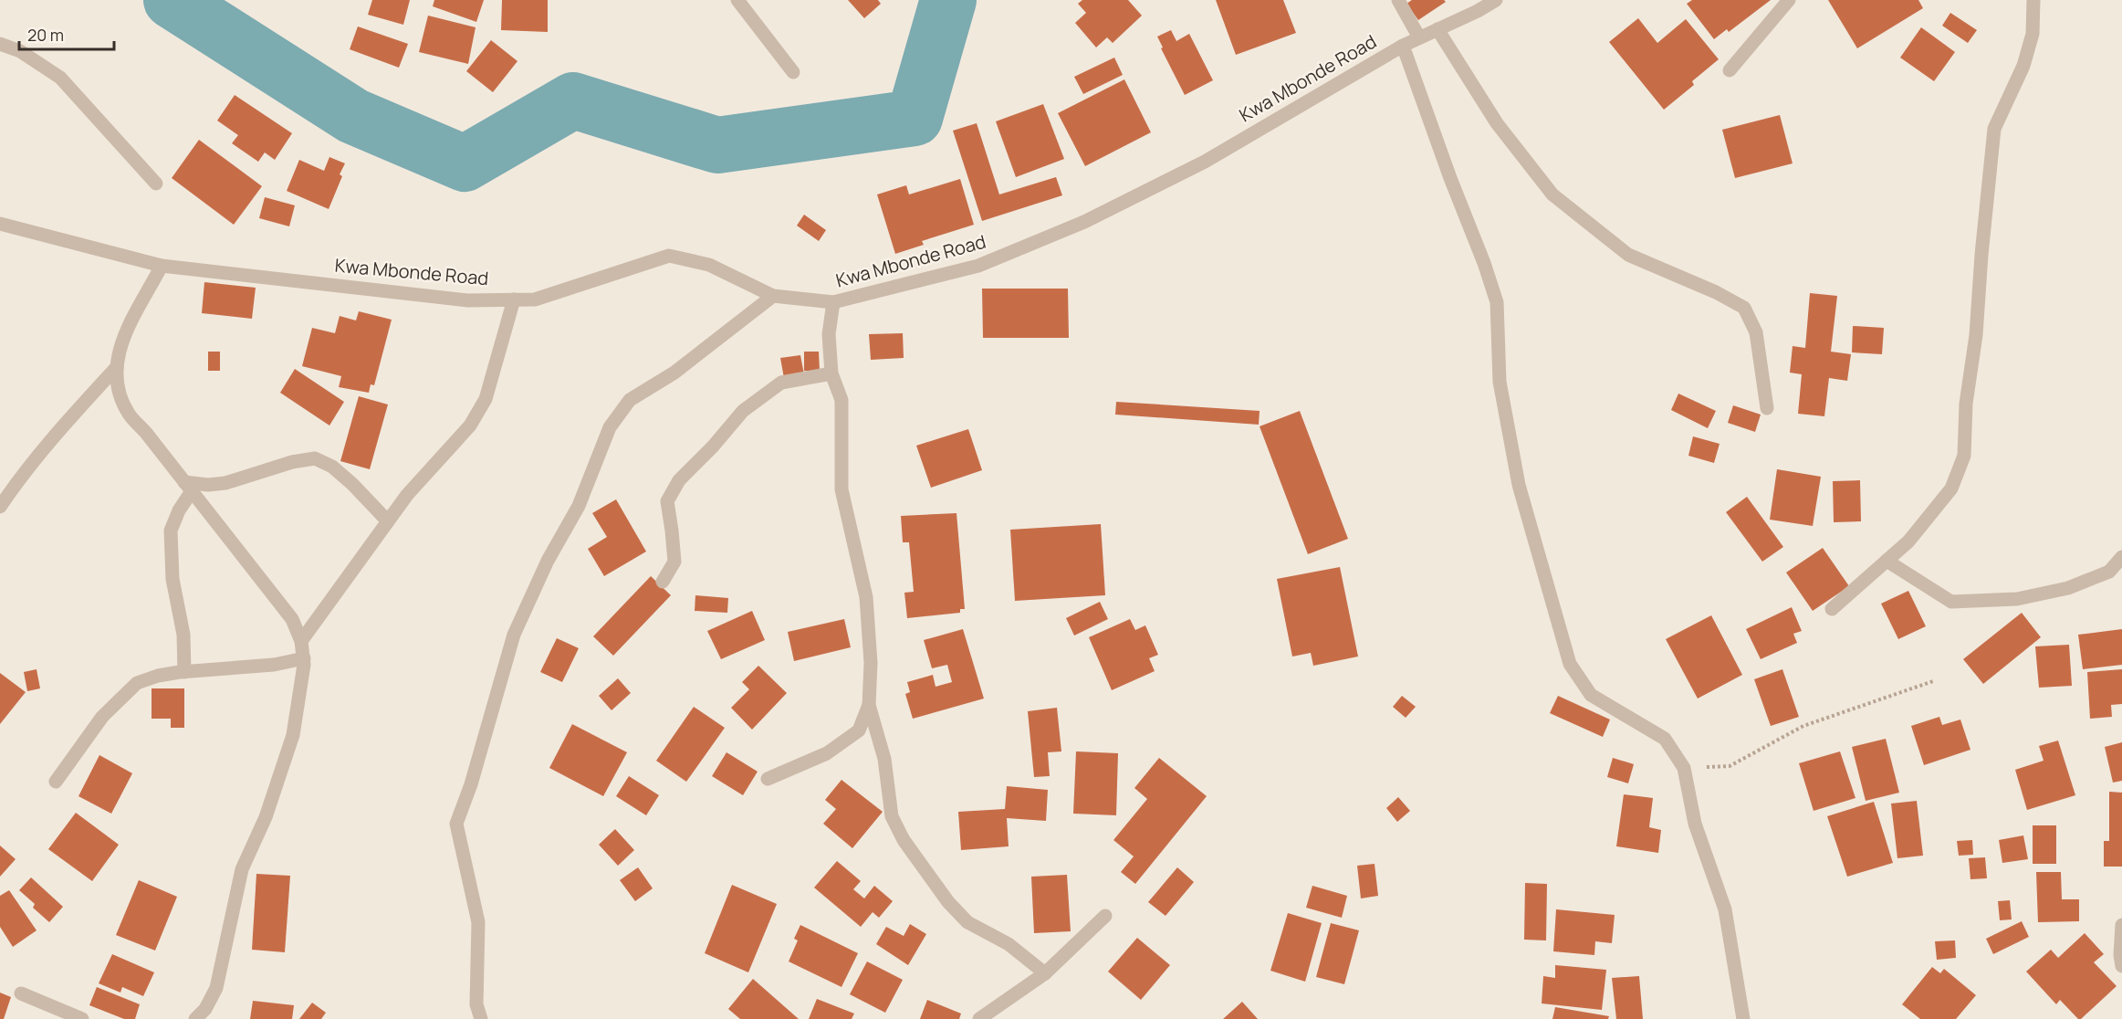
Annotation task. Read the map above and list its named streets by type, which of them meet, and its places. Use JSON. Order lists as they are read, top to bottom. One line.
{"streets":{"street":["Kwa Mbonde Road"]},"scale_bar":"20 m"}
